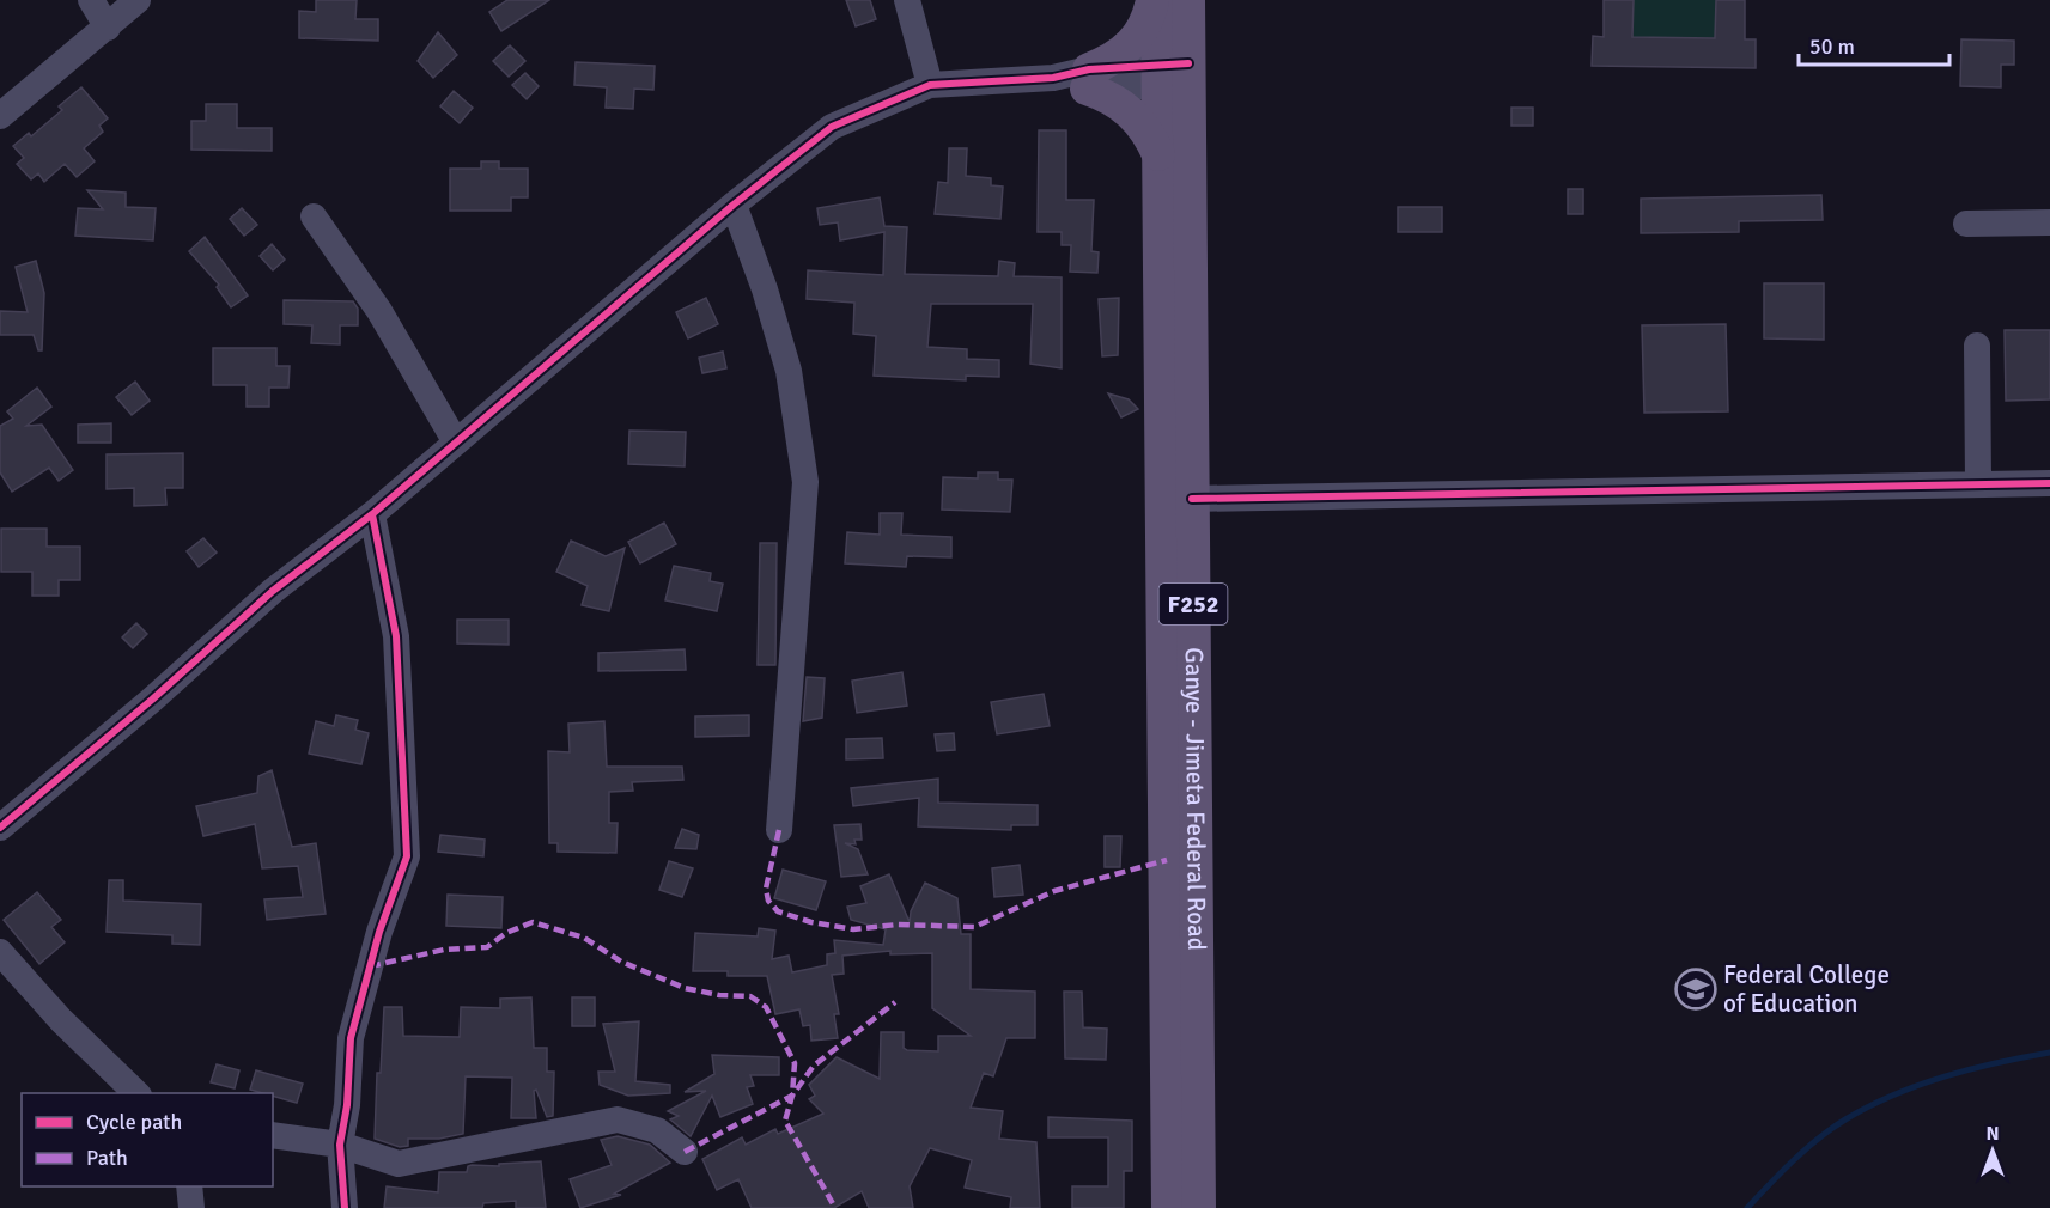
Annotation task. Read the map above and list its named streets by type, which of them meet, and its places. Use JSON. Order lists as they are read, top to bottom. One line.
{"streets":{"main road":["F252","Ganye - Jimeta Federal Road"]},"places":{"school or university":["Federal College of Education"]},"legend":["Cycle path","Path"],"scale_bar":"50 m","north":"top"}
